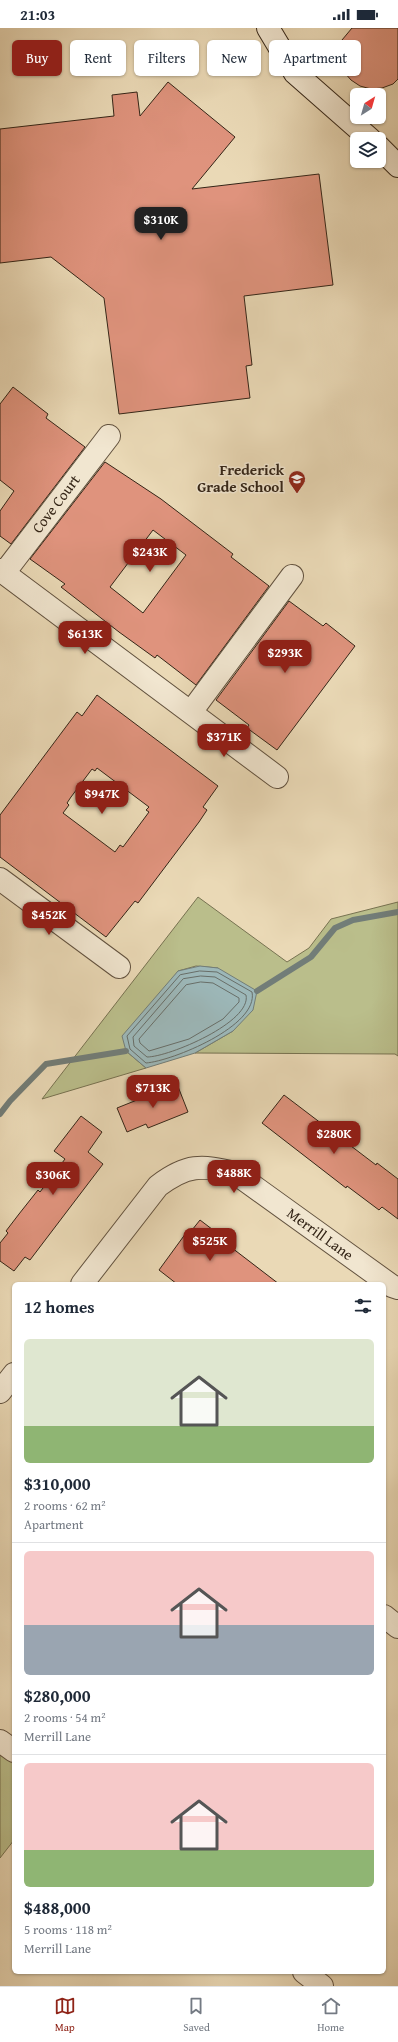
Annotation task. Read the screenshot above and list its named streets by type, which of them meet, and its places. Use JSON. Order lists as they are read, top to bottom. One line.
{"streets":{"street":["Cove Court","Merrill Lane"]},"places":{"school or university":["Frederick Grade School"]},"north":"top right","page":{"status":"21:03","chip":["Buy","Rent","Filters","New","Apartment"],"price":["$310K","$243K","$613K","$293K","$371K","$947K","$452K","$713K","$280K","$488K","$306K","$525K"],"heading":"12 homes","list":[{"name":"$310,000","note":"2 rooms · 62 m² · Apartment"},{"name":"$280,000","note":"2 rooms · 54 m² · Merrill Lane"},{"name":"$488,000","note":"5 rooms · 118 m² · Merrill Lane"}],"tabs":["Map","Saved","Home"]}}
